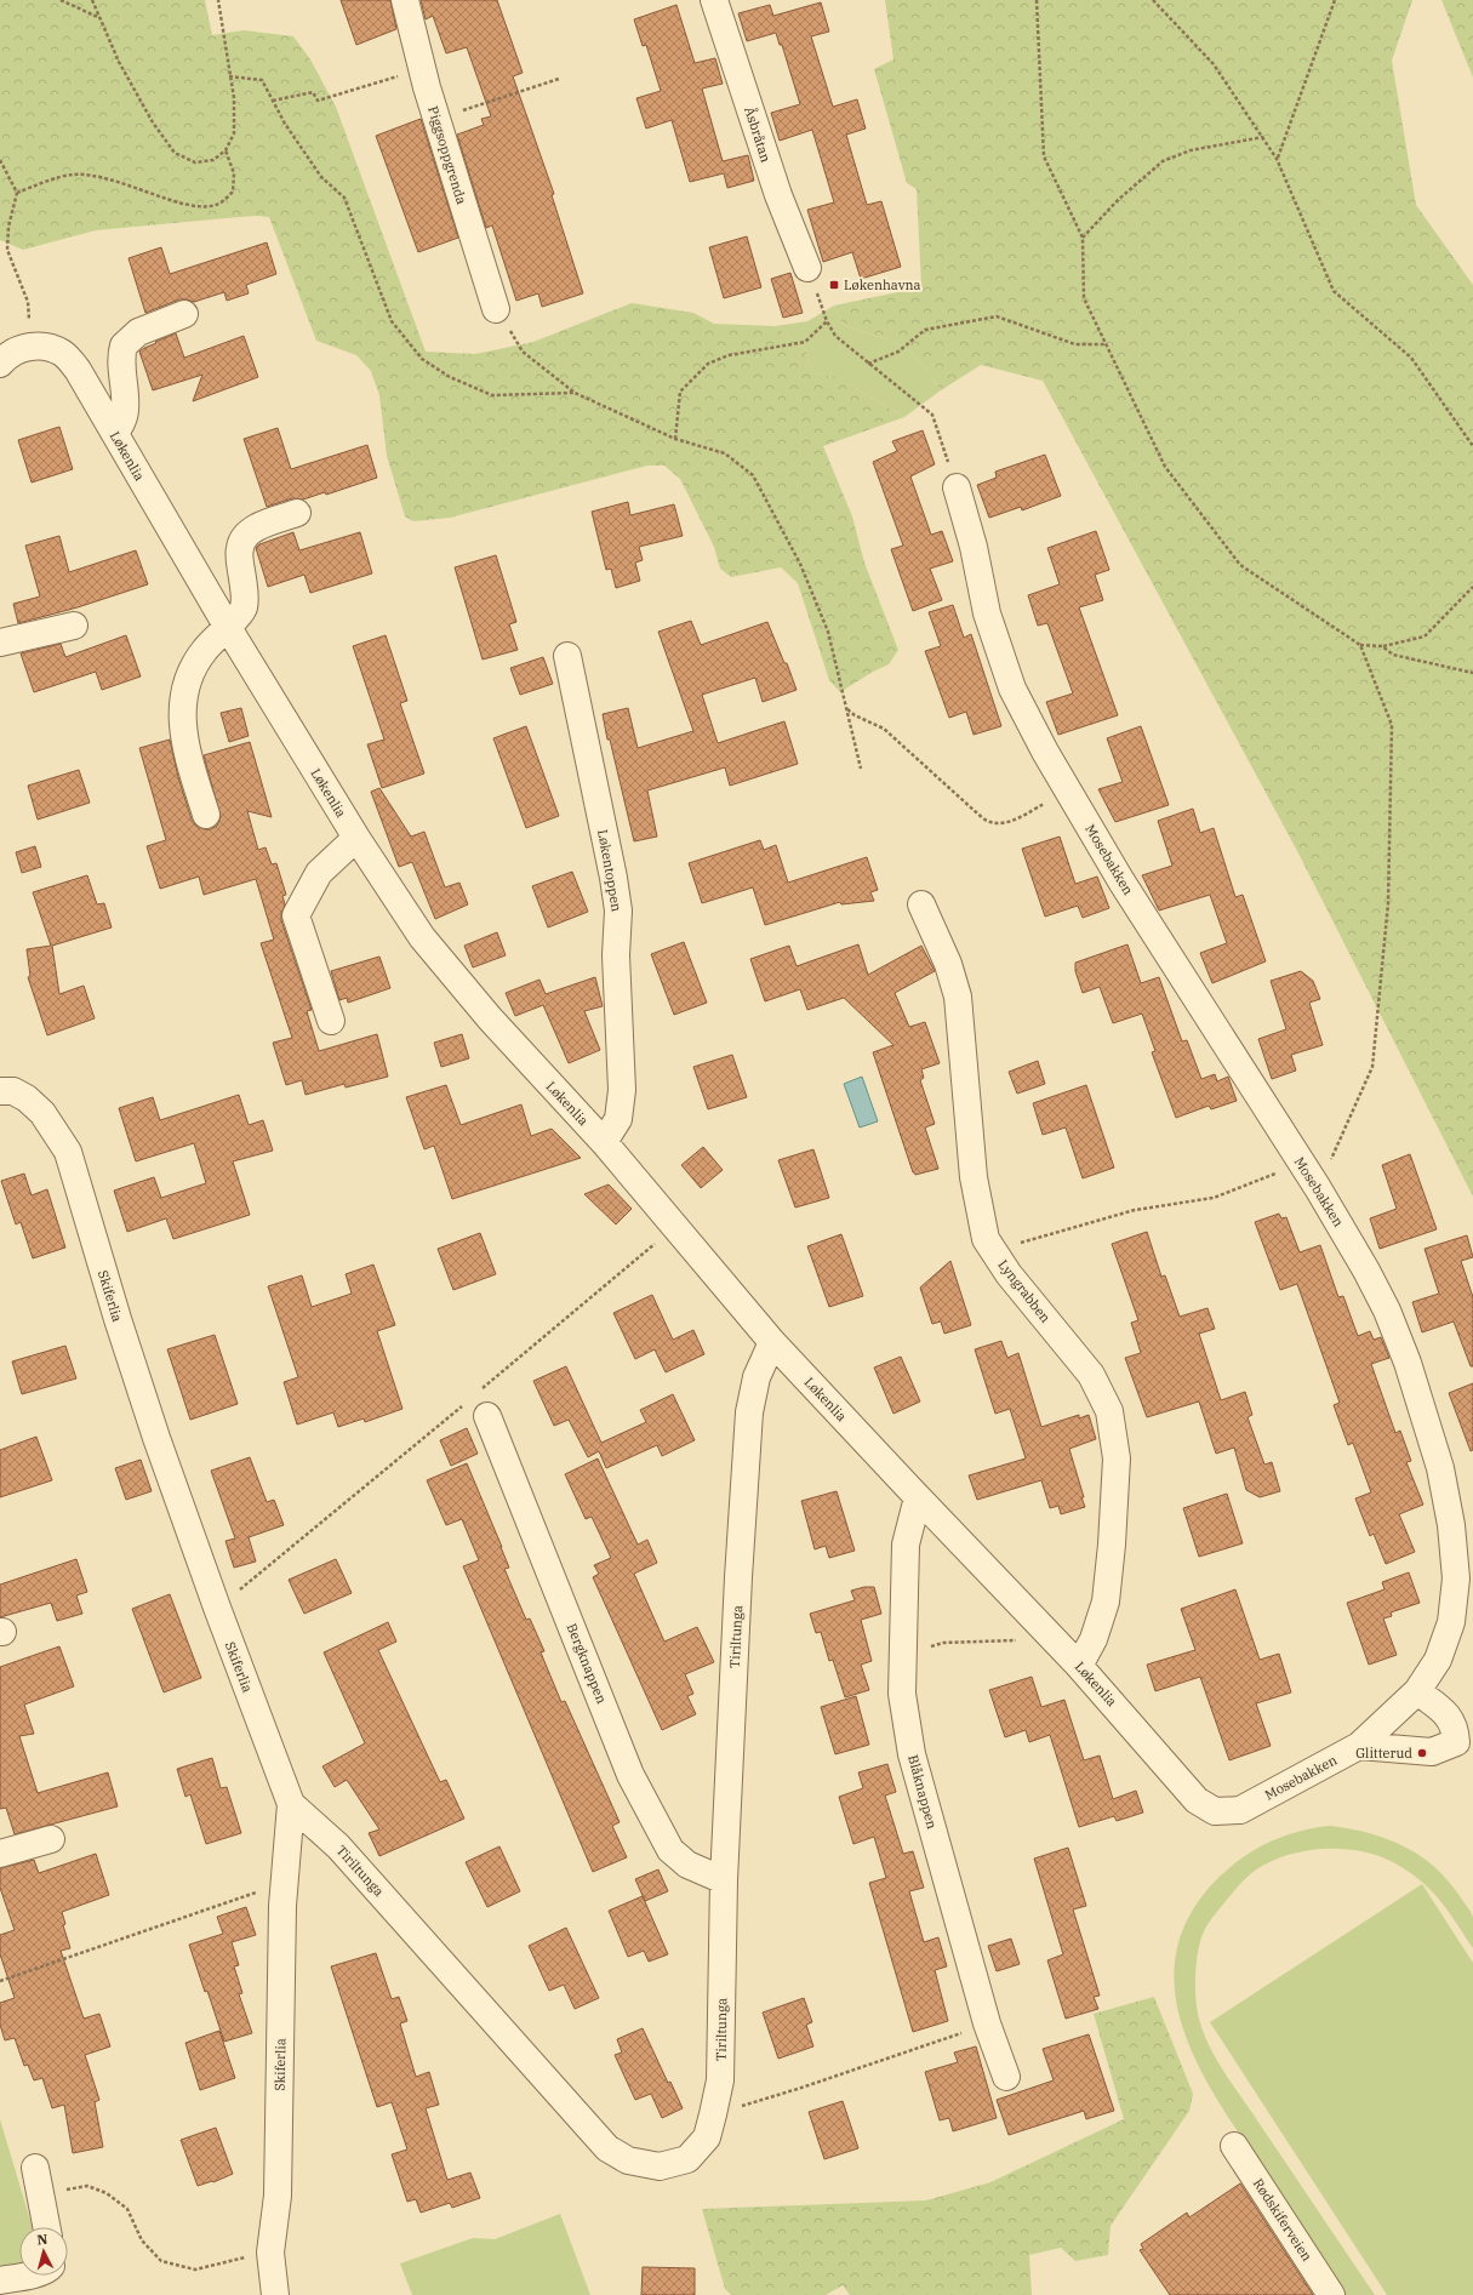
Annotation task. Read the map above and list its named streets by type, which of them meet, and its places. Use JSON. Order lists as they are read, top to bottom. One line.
{"streets":{"street":["Åsbråtan","Piggsoppgrenda","Løkenlia","Mosebakken","Løkentoppen","Lyngrabben","Skiferlia","Tiriltunga","Bergknappen","Blåknappen","Rødskiferveien"]},"crossings":[["Løkenlia","Mosebakken"],["Løkenlia","Løkentoppen"],["Løkenlia","Lyngrabben"],["Løkenlia","Tiriltunga"],["Løkenlia","Blåknappen"],["Skiferlia","Tiriltunga"],["Tiriltunga","Bergknappen"]],"places":{"transit":["Løkenhavna"],"other":["Glitterud"]},"north":"top"}
